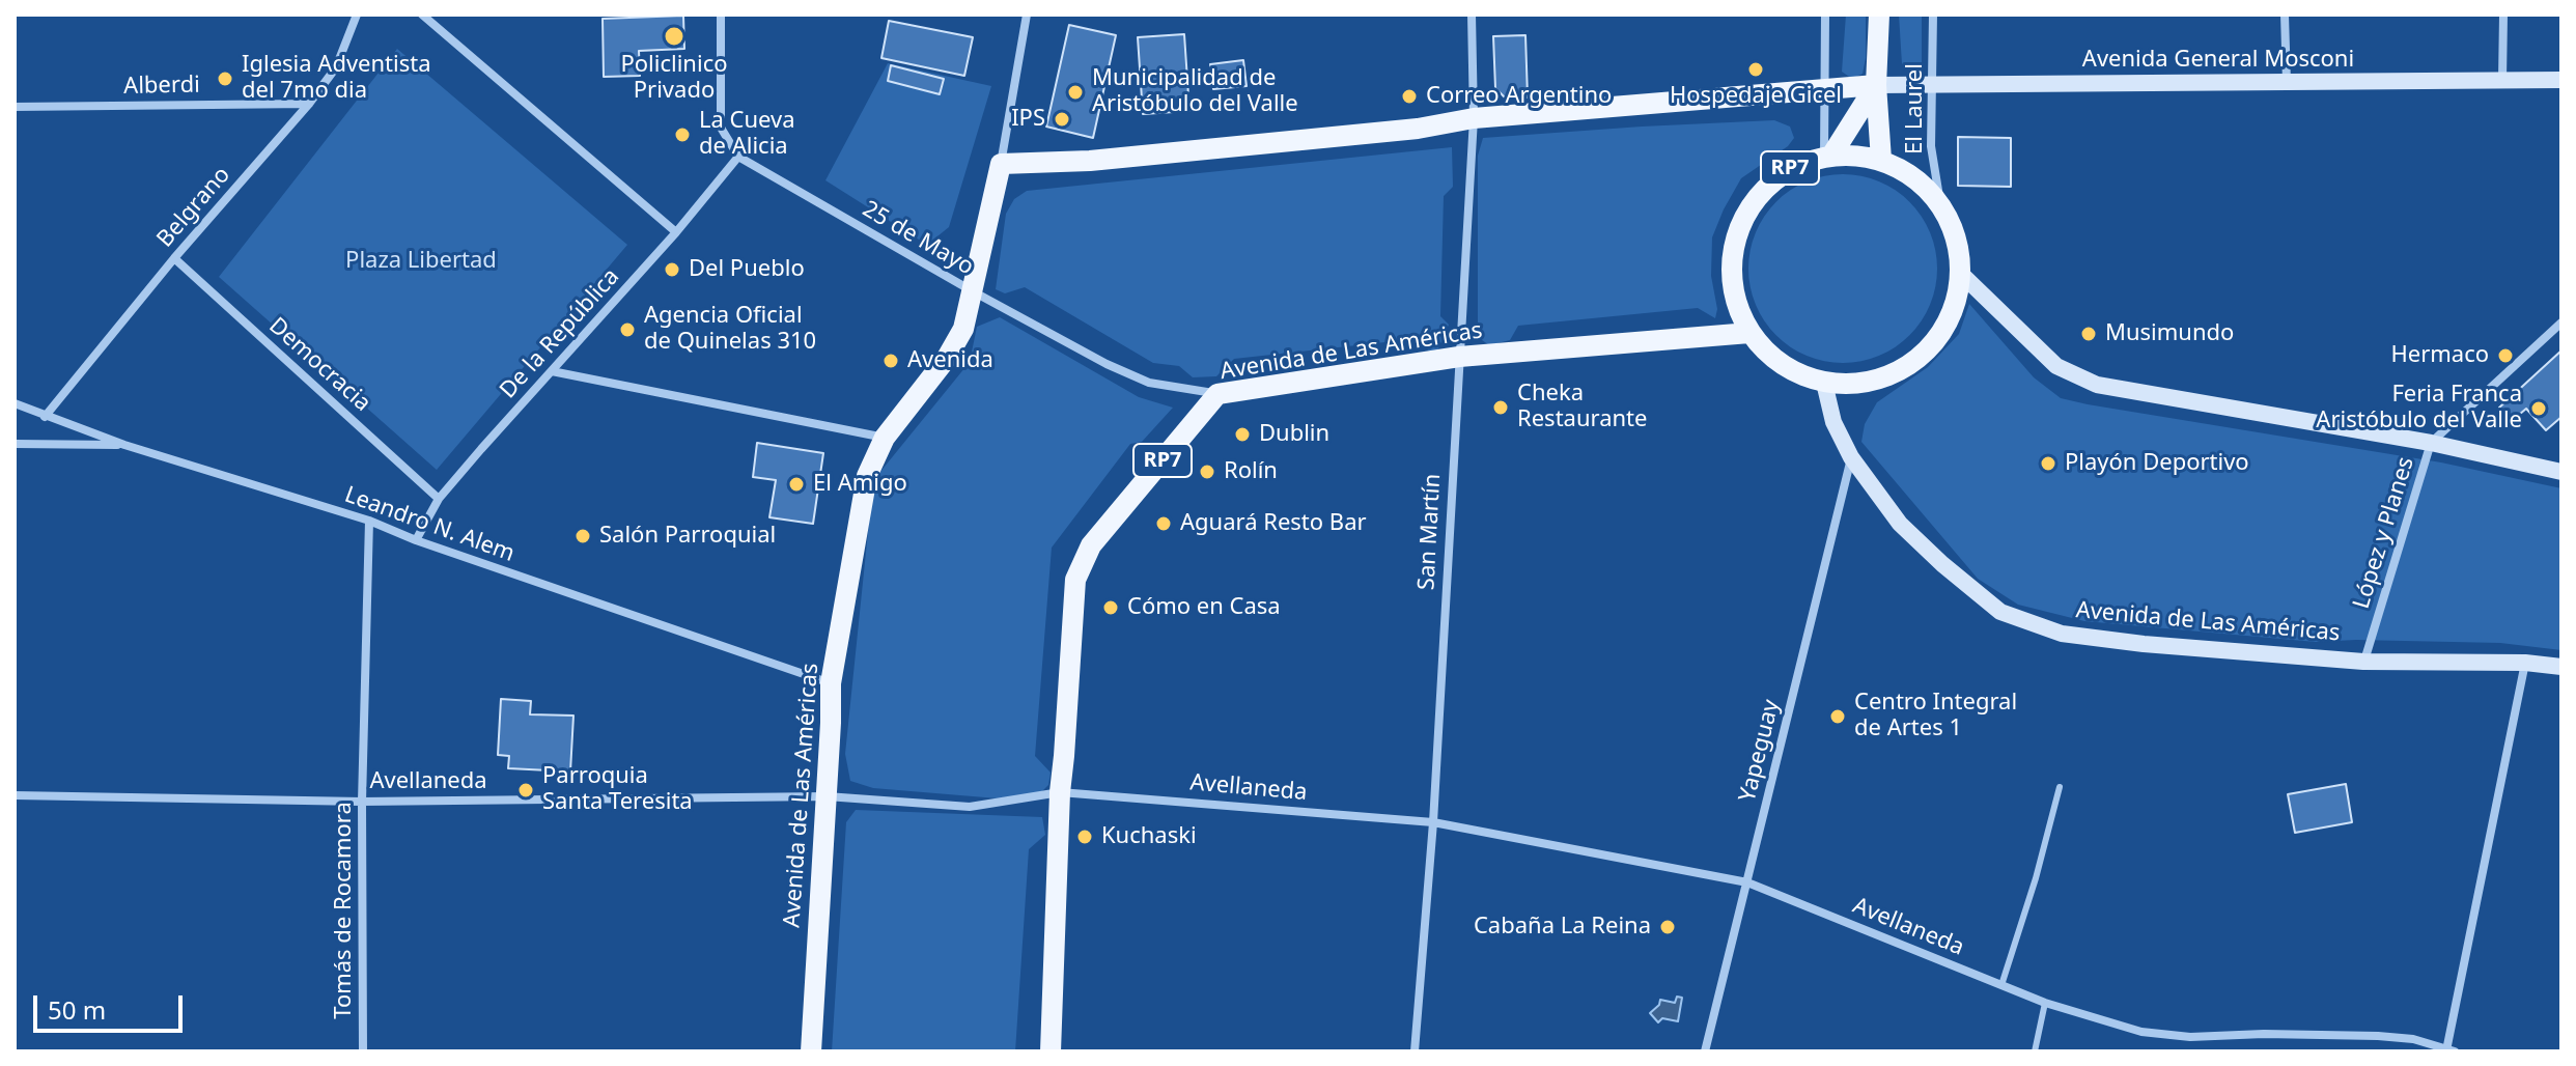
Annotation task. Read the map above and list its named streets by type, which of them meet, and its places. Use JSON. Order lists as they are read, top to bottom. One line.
{"streets":{"main road":["Avenida General Mosconi","RP7","Avenida de Las Américas"],"street":["Alberdi","El Laurel","Belgrano","25 de Mayo","De la República","Democracia","Leandro N. Alem","San Martín","López y Planes","Yapeguay","Avellaneda","Tomás de Rocamora"]},"crossings":[["Avenida General Mosconi","El Laurel"],["Avenida General Mosconi","RP7"],["Alberdi","Belgrano"],["El Laurel","RP7"],["El Laurel","Avenida de Las Américas"],["RP7","Avenida de Las Américas"],["Belgrano","Democracia"],["Belgrano","Leandro N. Alem"],["25 de Mayo","De la República"],["25 de Mayo","Avenida de Las Américas"],["De la República","Democracia"],["De la República","Leandro N. Alem"],["Avenida de Las Américas","Leandro N. Alem"],["Avenida de Las Américas","San Martín"],["Avenida de Las Américas","López y Planes"],["Avenida de Las Américas","Yapeguay"],["Avenida de Las Américas","Avellaneda"],["Leandro N. Alem","Tomás de Rocamora"],["San Martín","Avellaneda"],["Yapeguay","Avellaneda"],["Avellaneda","Tomás de Rocamora"]],"parks":["Plaza Libertad"],"places":["Policlinico Privado","Hospedaje Gicel","Iglesia Adventista del 7mo dia","Municipalidad de Aristóbulo del Valle","Correo Argentino","IPS","La Cueva de Alicia","Del Pueblo","Agencia Oficial de Quinelas 310","Musimundo","Hermaco","Avenida","Cheka Restaurante","Feria Franca Aristóbulo del Valle","Dublin","Playón Deportivo","Rolín","El Amigo","Aguará Resto Bar","Salón Parroquial","Cómo en Casa","Centro Integral de Artes 1","Parroquia Santa Teresita","Kuchaski","Cabaña La Reina"],"scale_bar":"50 m"}
